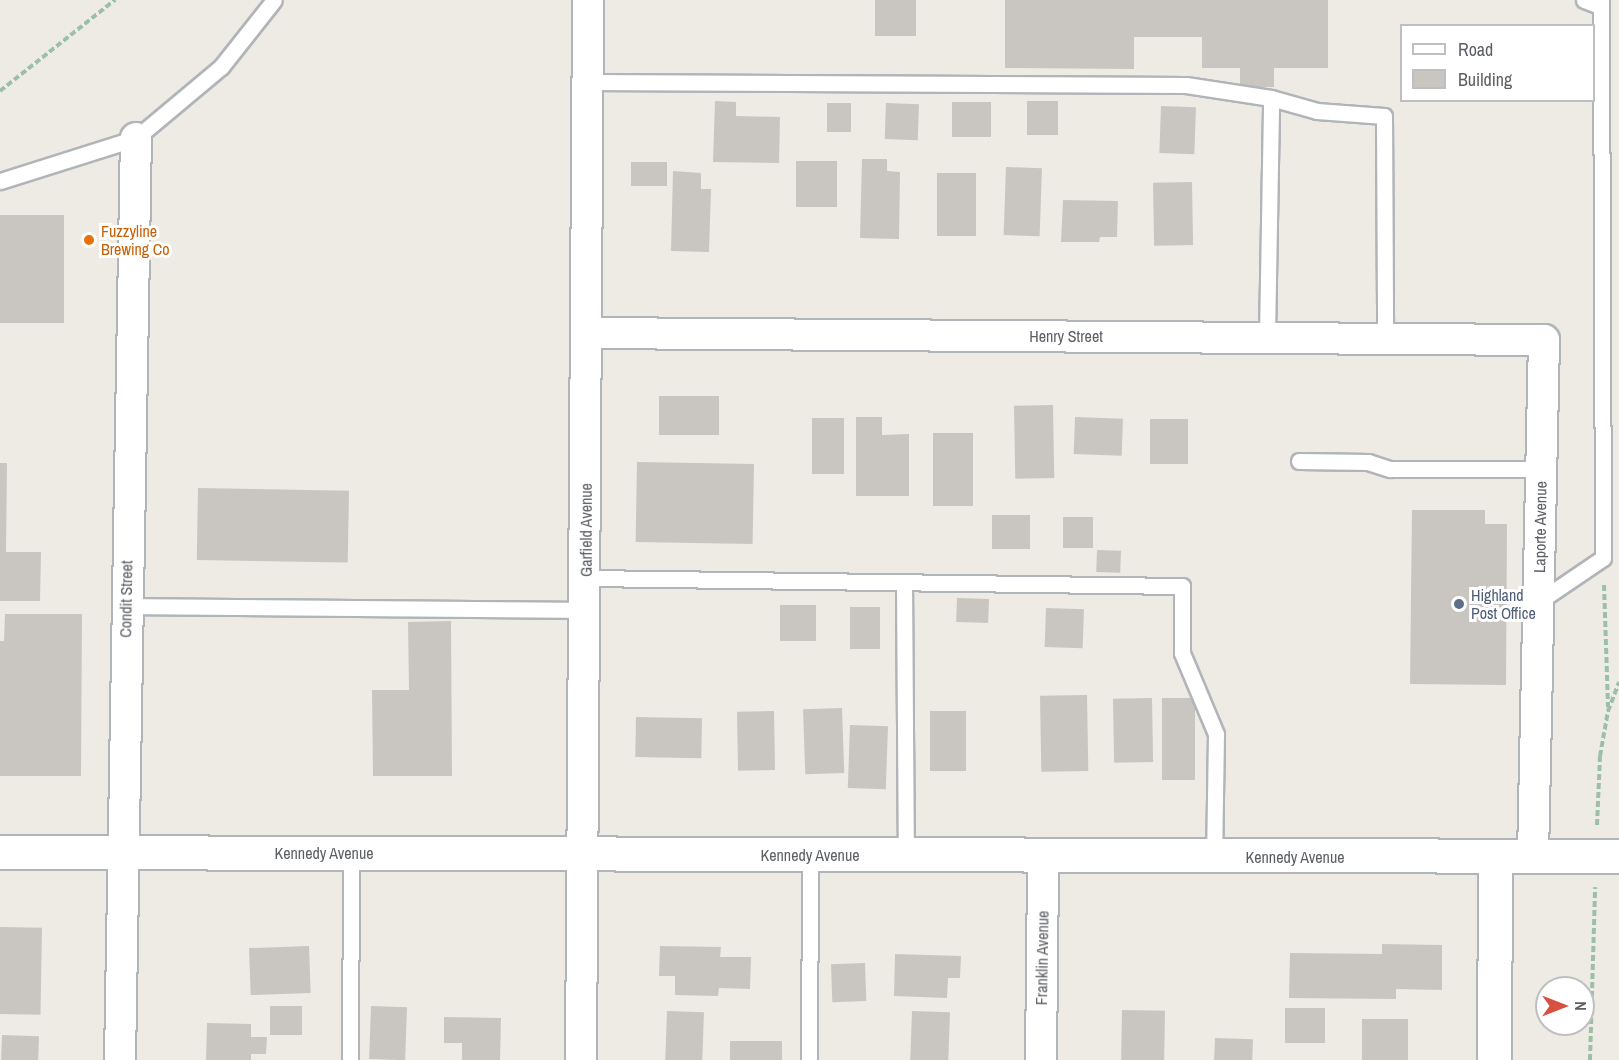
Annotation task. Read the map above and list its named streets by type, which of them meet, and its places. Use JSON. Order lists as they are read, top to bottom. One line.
{"streets":{"street":["Henry Street","Laporte Avenue","Garfield Avenue","Condit Street","Kennedy Avenue","Franklin Avenue"]},"crossings":[["Henry Street","Laporte Avenue"],["Henry Street","Garfield Avenue"],["Laporte Avenue","Kennedy Avenue"],["Garfield Avenue","Kennedy Avenue"],["Condit Street","Kennedy Avenue"],["Kennedy Avenue","Franklin Avenue"]],"places":["Fuzzyline Brewing Co","Highland Post Office"],"legend":["Road","Building"],"north":"right"}
